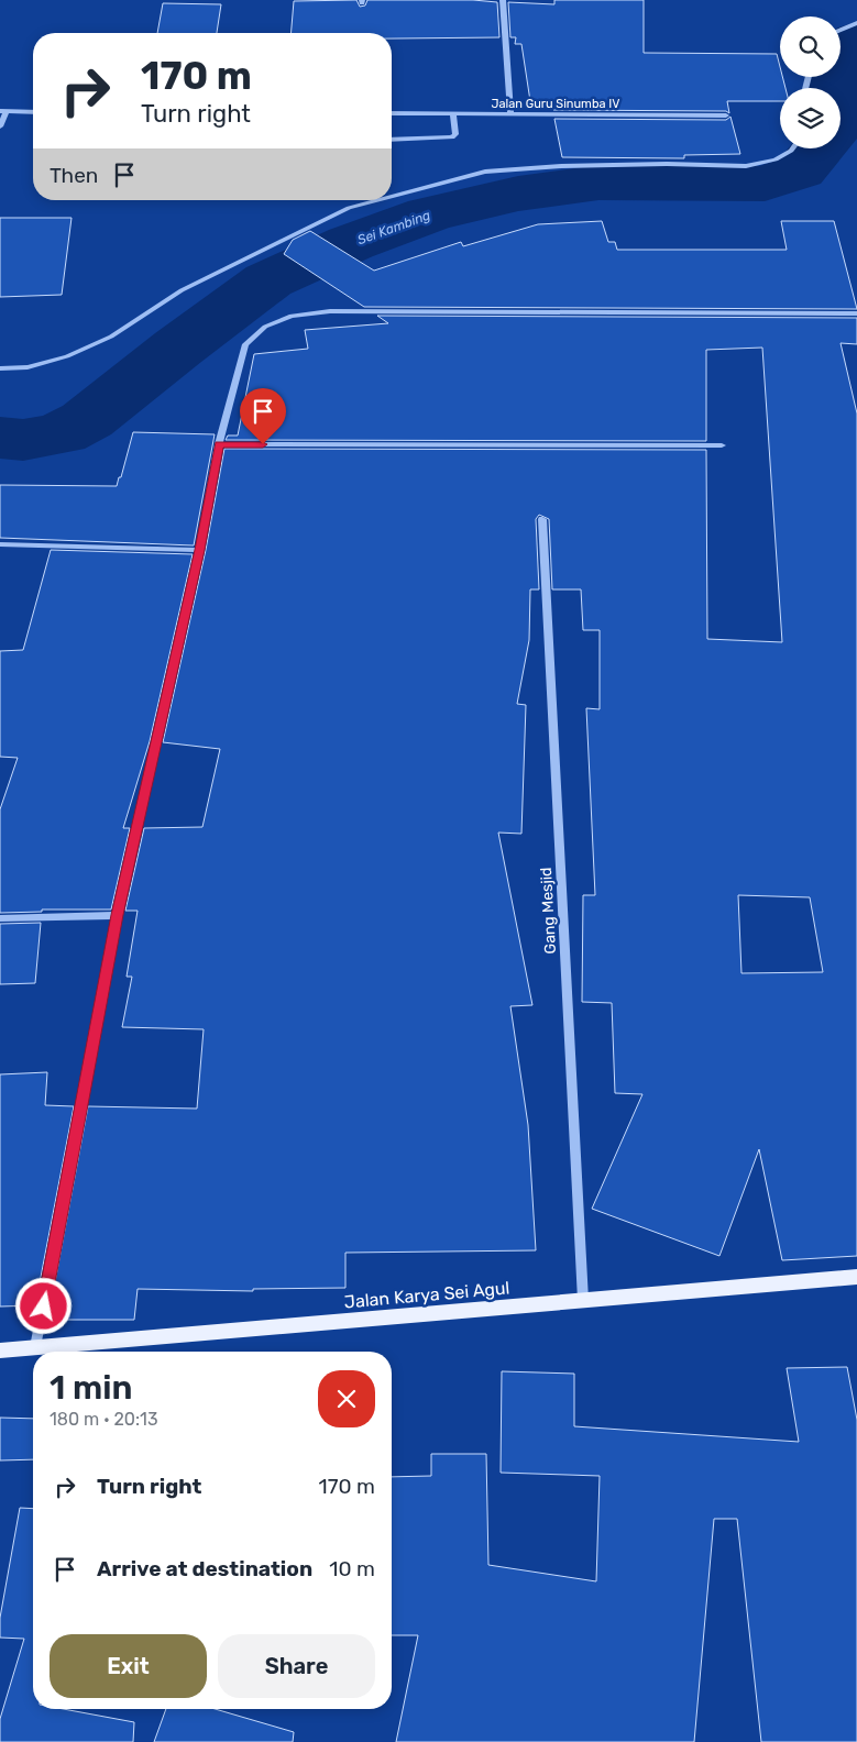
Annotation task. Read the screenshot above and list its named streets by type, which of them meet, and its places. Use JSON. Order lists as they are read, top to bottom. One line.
{"streets":{"main road":["Jalan Karya Sei Agul"],"street":["Jalan Guru Sinumba IV","Gang Mesjid"]},"crossings":[["Gang Mesjid","Jalan Karya Sei Agul"]],"water":["Sei Kambing"],"page":{"turn":["170 m","Turn right"],"then":"Then","heading":["1 min","180 m · 20:13"],"list":[{"name":"Turn right","value":"170 m"},{"name":"Arrive at destination","value":"10 m"}],"buttons":["Exit","Share"]}}
